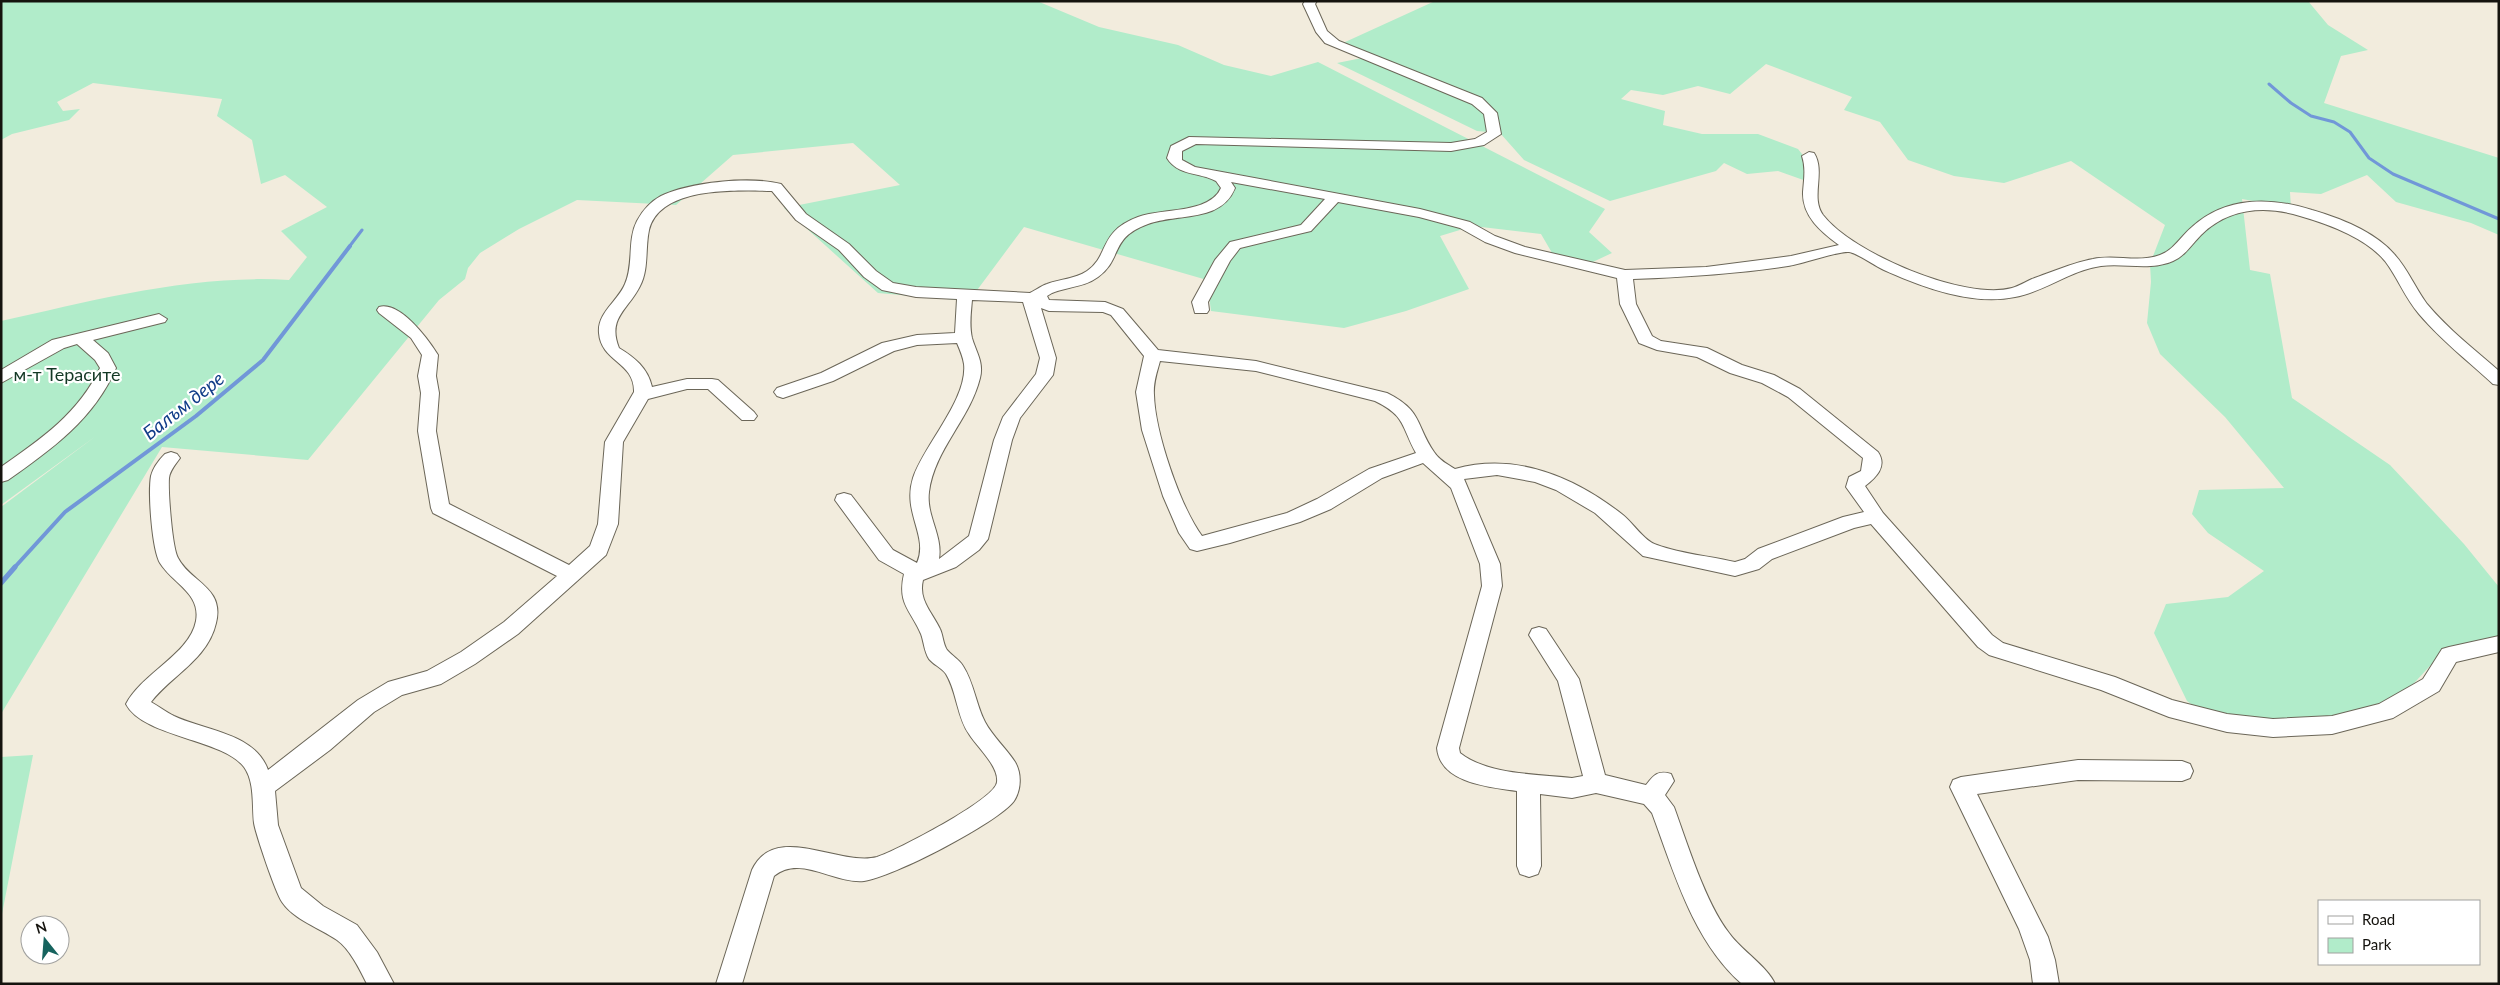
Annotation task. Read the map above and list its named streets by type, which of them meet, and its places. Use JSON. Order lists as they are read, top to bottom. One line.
{"water":["Балъм дере"],"parks":["м-т Терасите"],"legend":["Road","Park"],"north":"top"}
